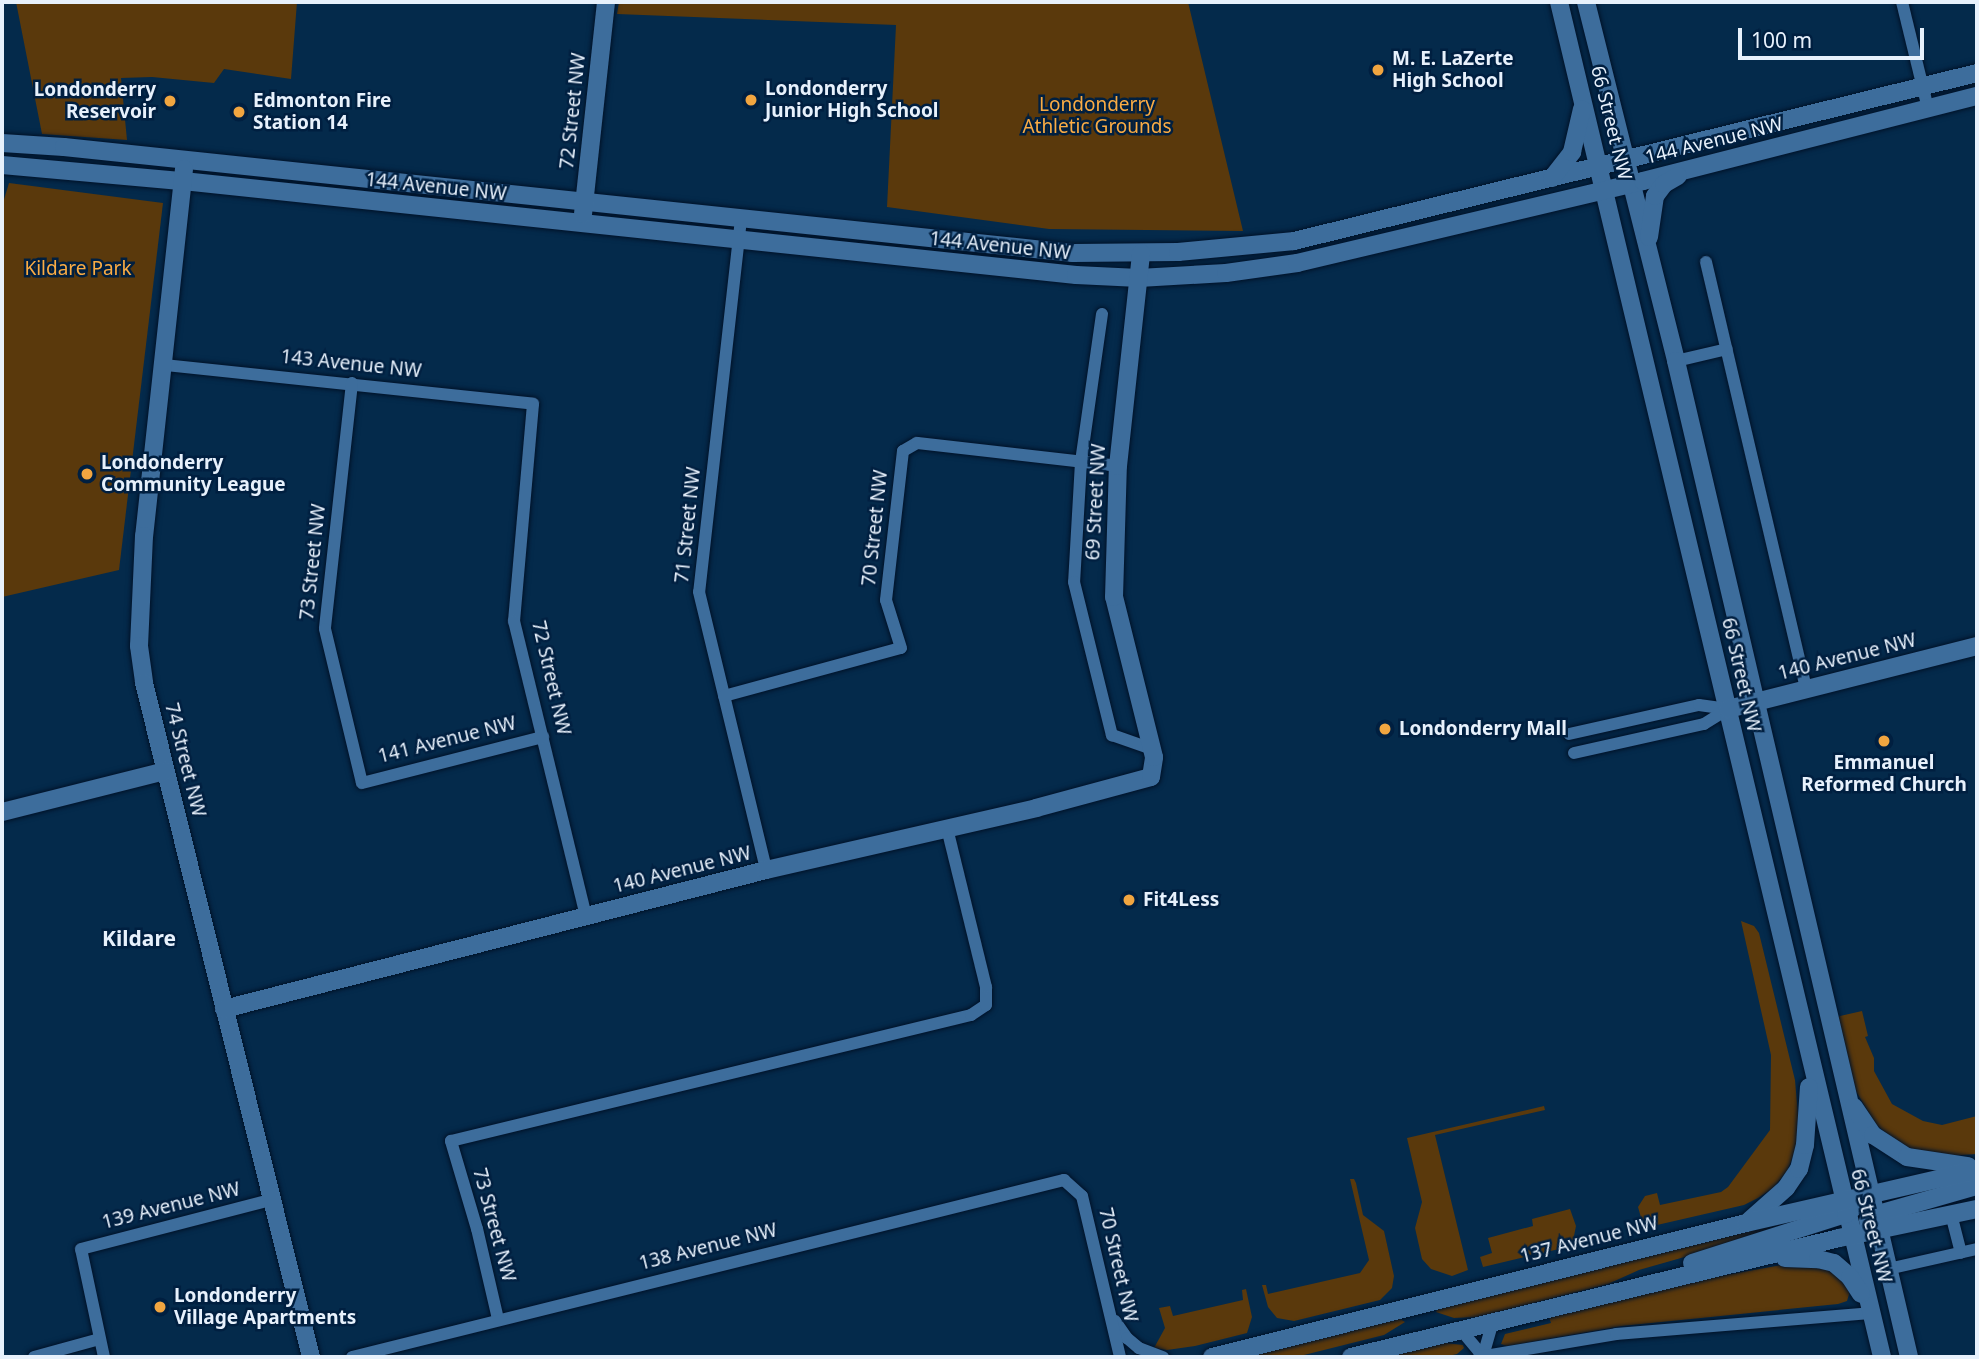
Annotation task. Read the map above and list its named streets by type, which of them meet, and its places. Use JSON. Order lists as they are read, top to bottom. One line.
{"streets":{"street":["72 Street NW","66 Street NW","144 Avenue NW","143 Avenue NW","69 Street NW","71 Street NW","70 Street NW","73 Street NW","140 Avenue NW","141 Avenue NW","74 Street NW","139 Avenue NW","137 Avenue NW","138 Avenue NW"]},"crossings":[["72 Street NW","144 Avenue NW"],["72 Street NW","143 Avenue NW"],["72 Street NW","140 Avenue NW"],["72 Street NW","141 Avenue NW"],["66 Street NW","144 Avenue NW"],["66 Street NW","140 Avenue NW"],["66 Street NW","137 Avenue NW"],["144 Avenue NW","69 Street NW"],["144 Avenue NW","71 Street NW"],["144 Avenue NW","74 Street NW"],["143 Avenue NW","73 Street NW"],["143 Avenue NW","74 Street NW"],["69 Street NW","70 Street NW"],["69 Street NW","140 Avenue NW"],["71 Street NW","70 Street NW"],["71 Street NW","140 Avenue NW"],["70 Street NW","138 Avenue NW"],["73 Street NW","140 Avenue NW"],["73 Street NW","141 Avenue NW"],["73 Street NW","138 Avenue NW"],["140 Avenue NW","74 Street NW"],["74 Street NW","139 Avenue NW"]],"districts":["Kildare"],"parks":["Londonderry Athletic Grounds","Kildare Park"],"places":["M. E. LaZerte High School","Londonderry Junior High School","Londonderry Reservoir","Edmonton Fire Station 14","Londonderry Community League","Londonderry Mall","Emmanuel Reformed Church","Fit4Less","Londonderry Village Apartments"],"scale_bar":"100 m"}
